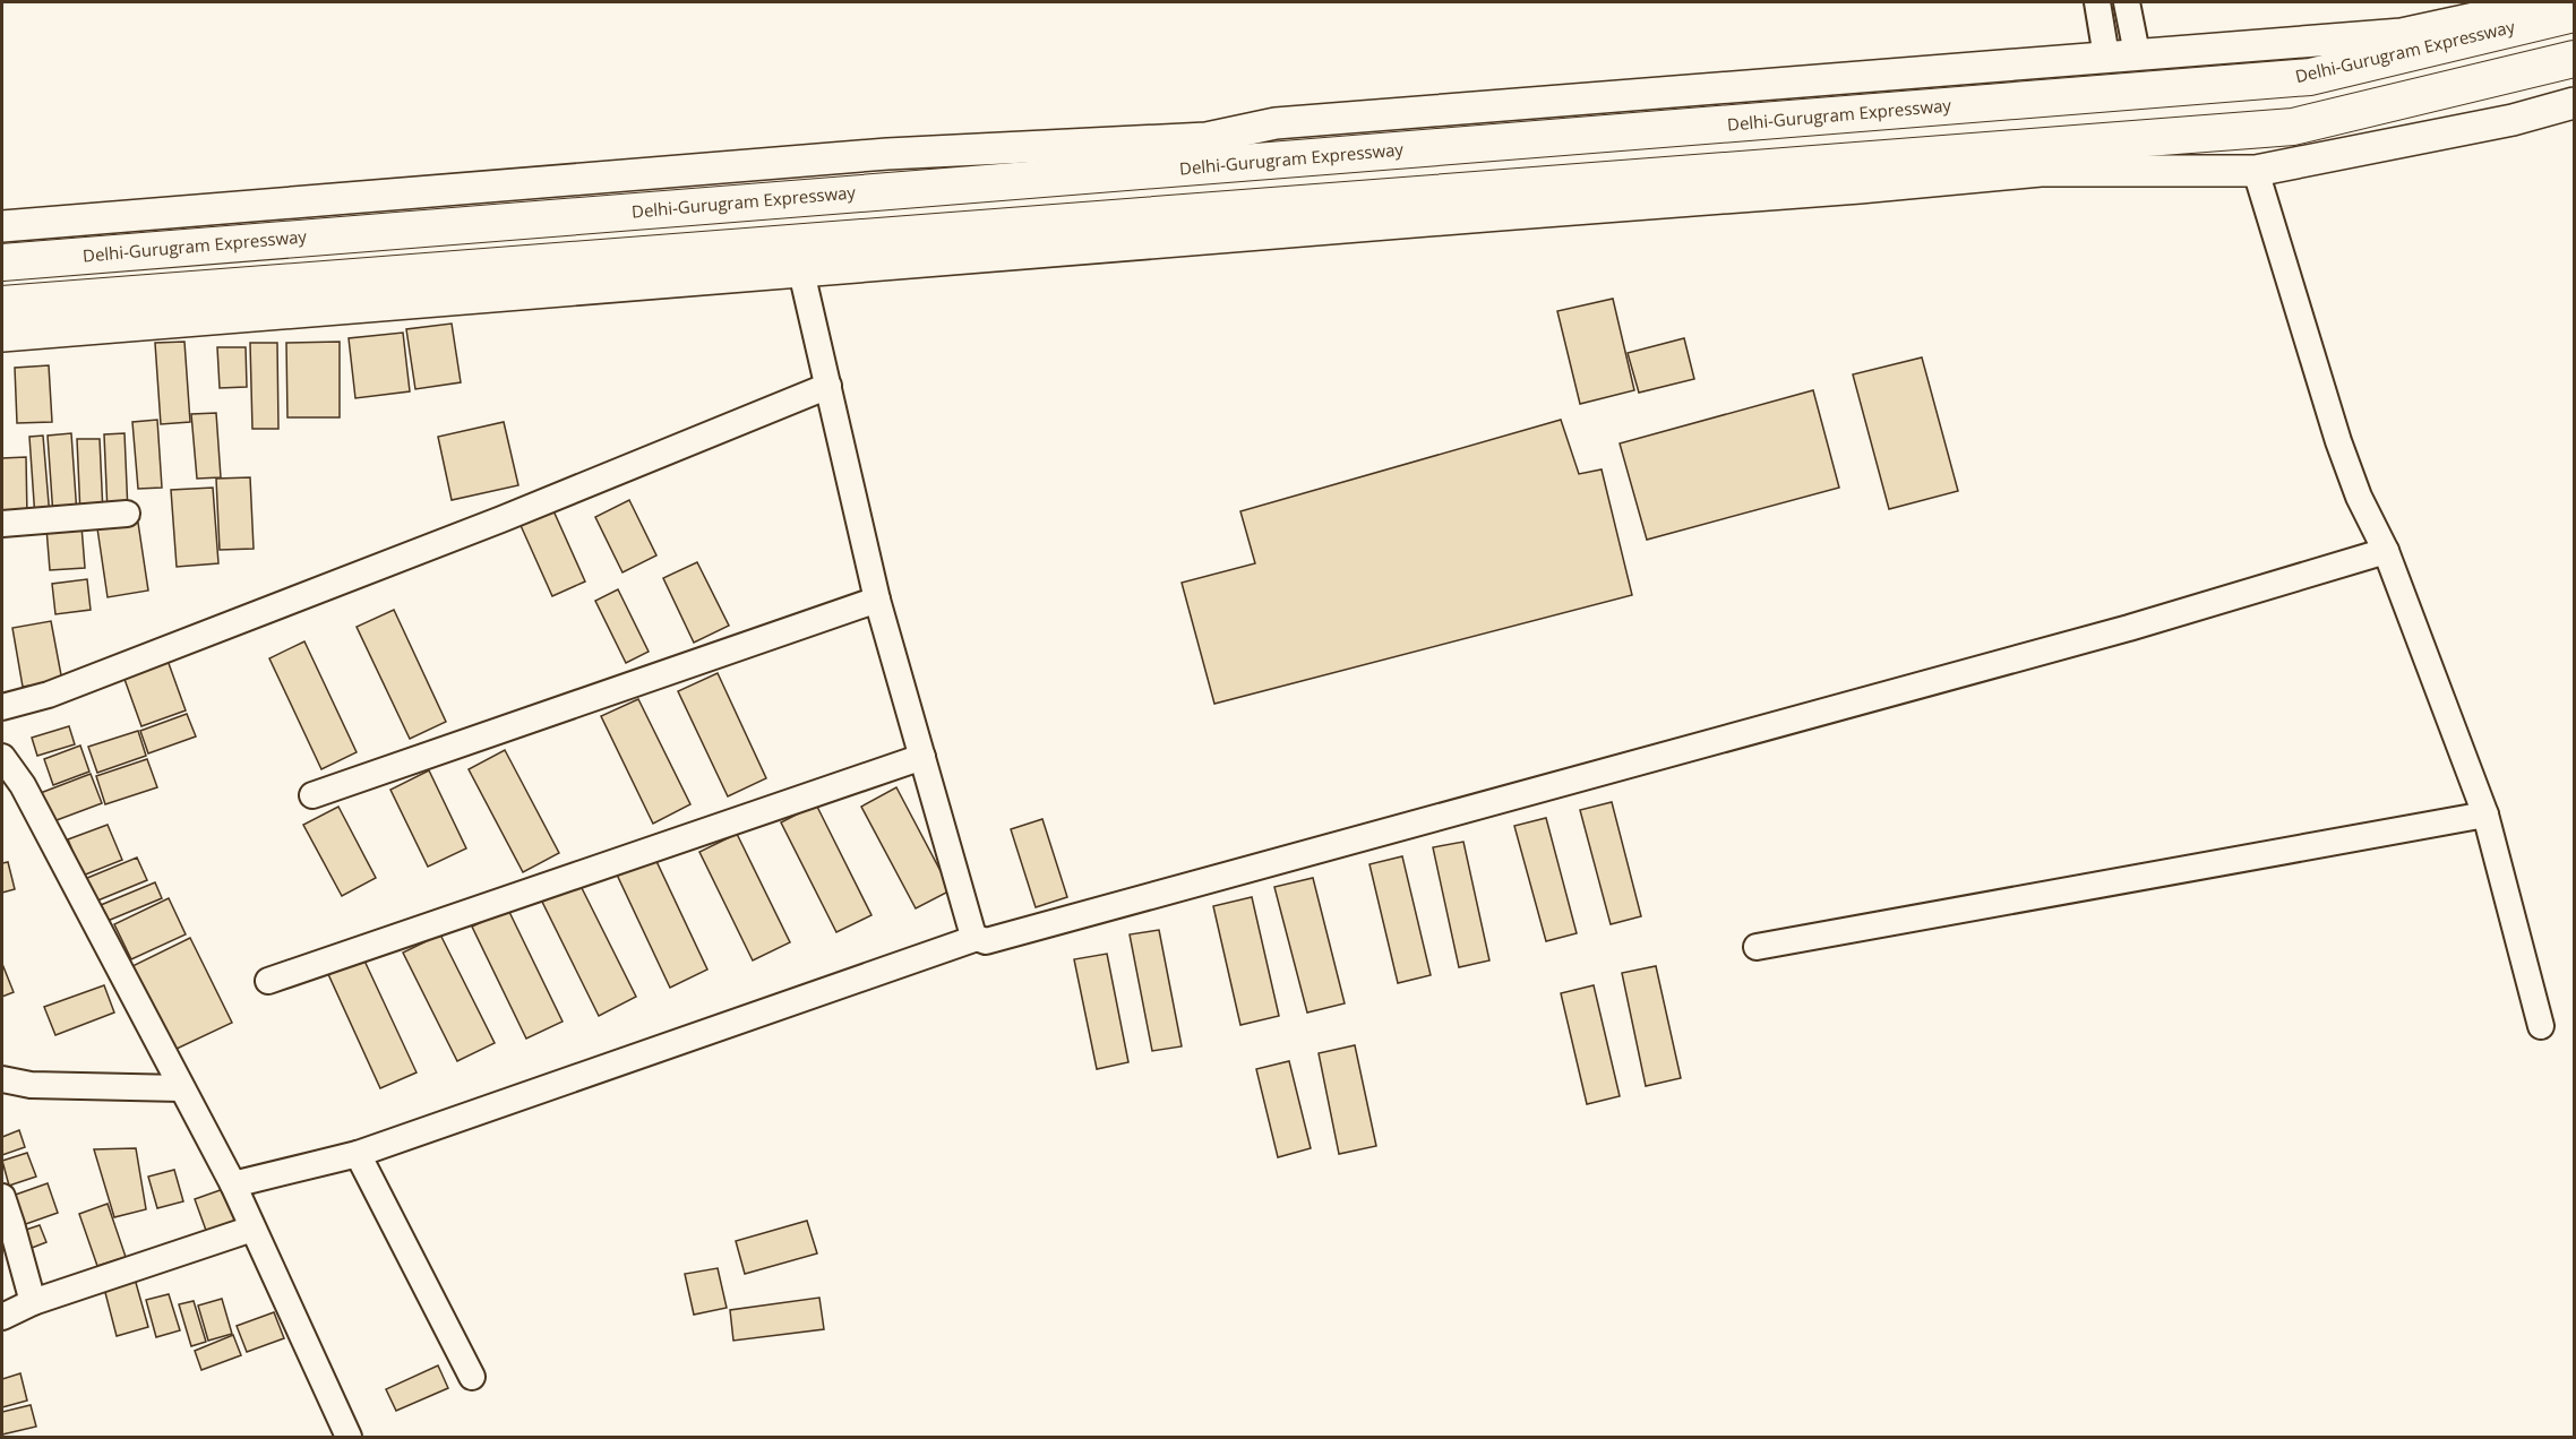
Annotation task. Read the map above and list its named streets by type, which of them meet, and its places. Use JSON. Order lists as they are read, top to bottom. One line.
{"streets":{"highway":["Delhi-Gurugram Expressway"]}}
